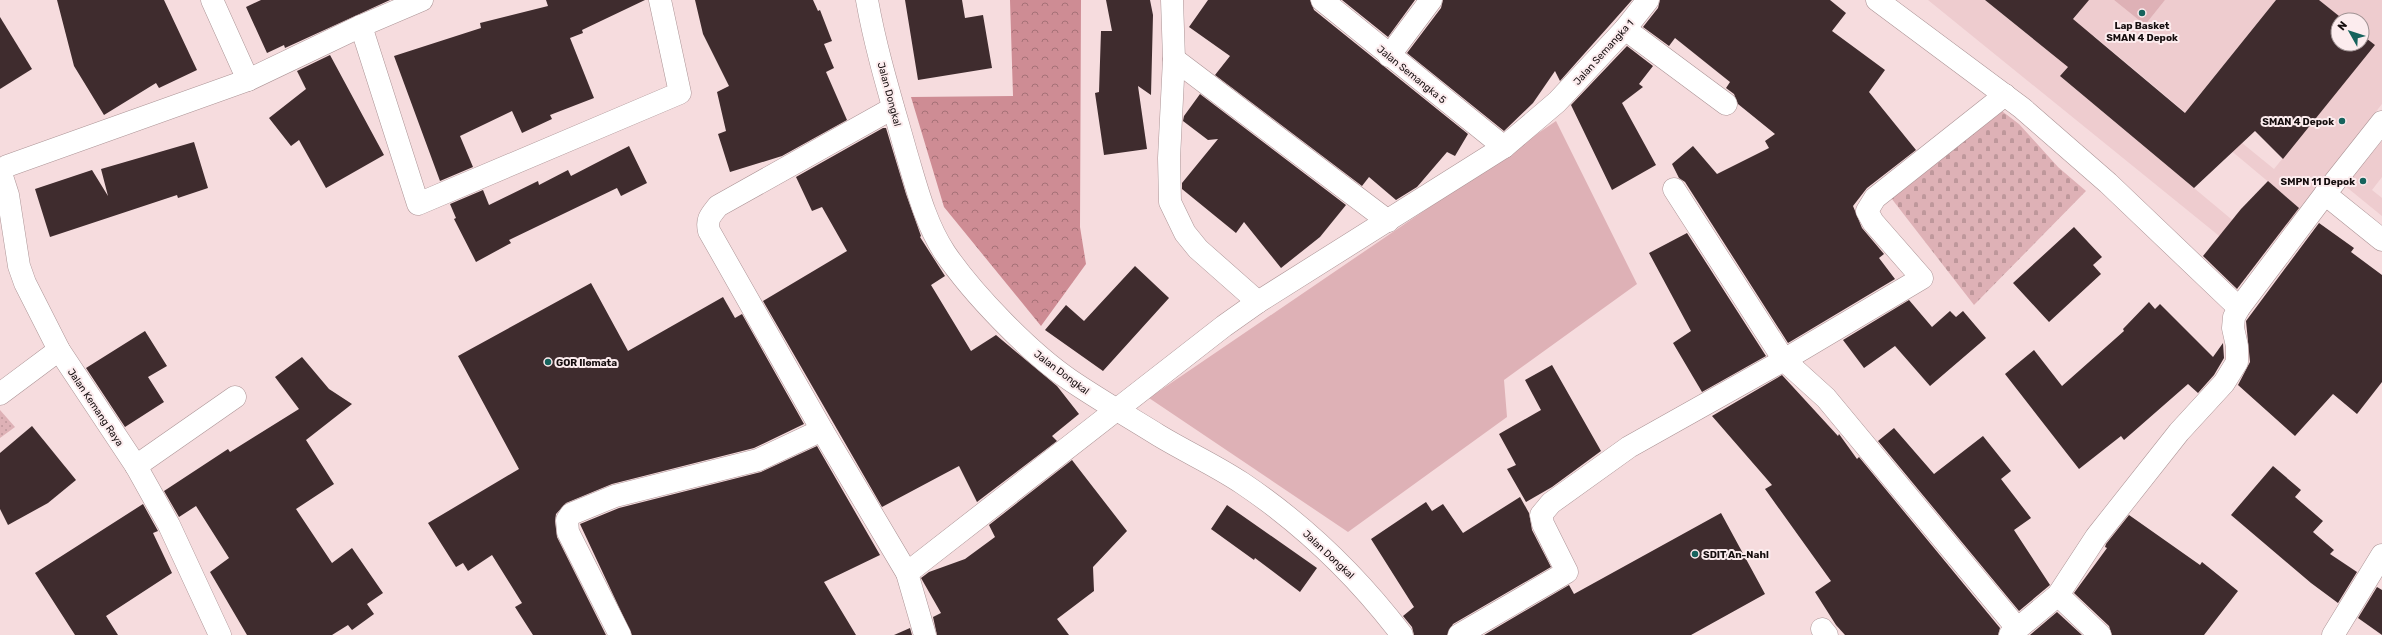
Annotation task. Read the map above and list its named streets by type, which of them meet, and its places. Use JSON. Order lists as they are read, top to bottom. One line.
{"streets":{"street":["Jalan Semangka 1","Jalan Semangka 5","Jalan Dongkal","Jalan Kemang Raya"]},"crossings":[["Jalan Semangka 1","Jalan Semangka 5"],["Jalan Semangka 1","Jalan Dongkal"]],"places":["Lap Basket SMAN 4 Depok","SMAN 4 Depok","SMPN 11 Depok","GOR Ilomata","SDIT An-Nahl"],"north":"top left"}
